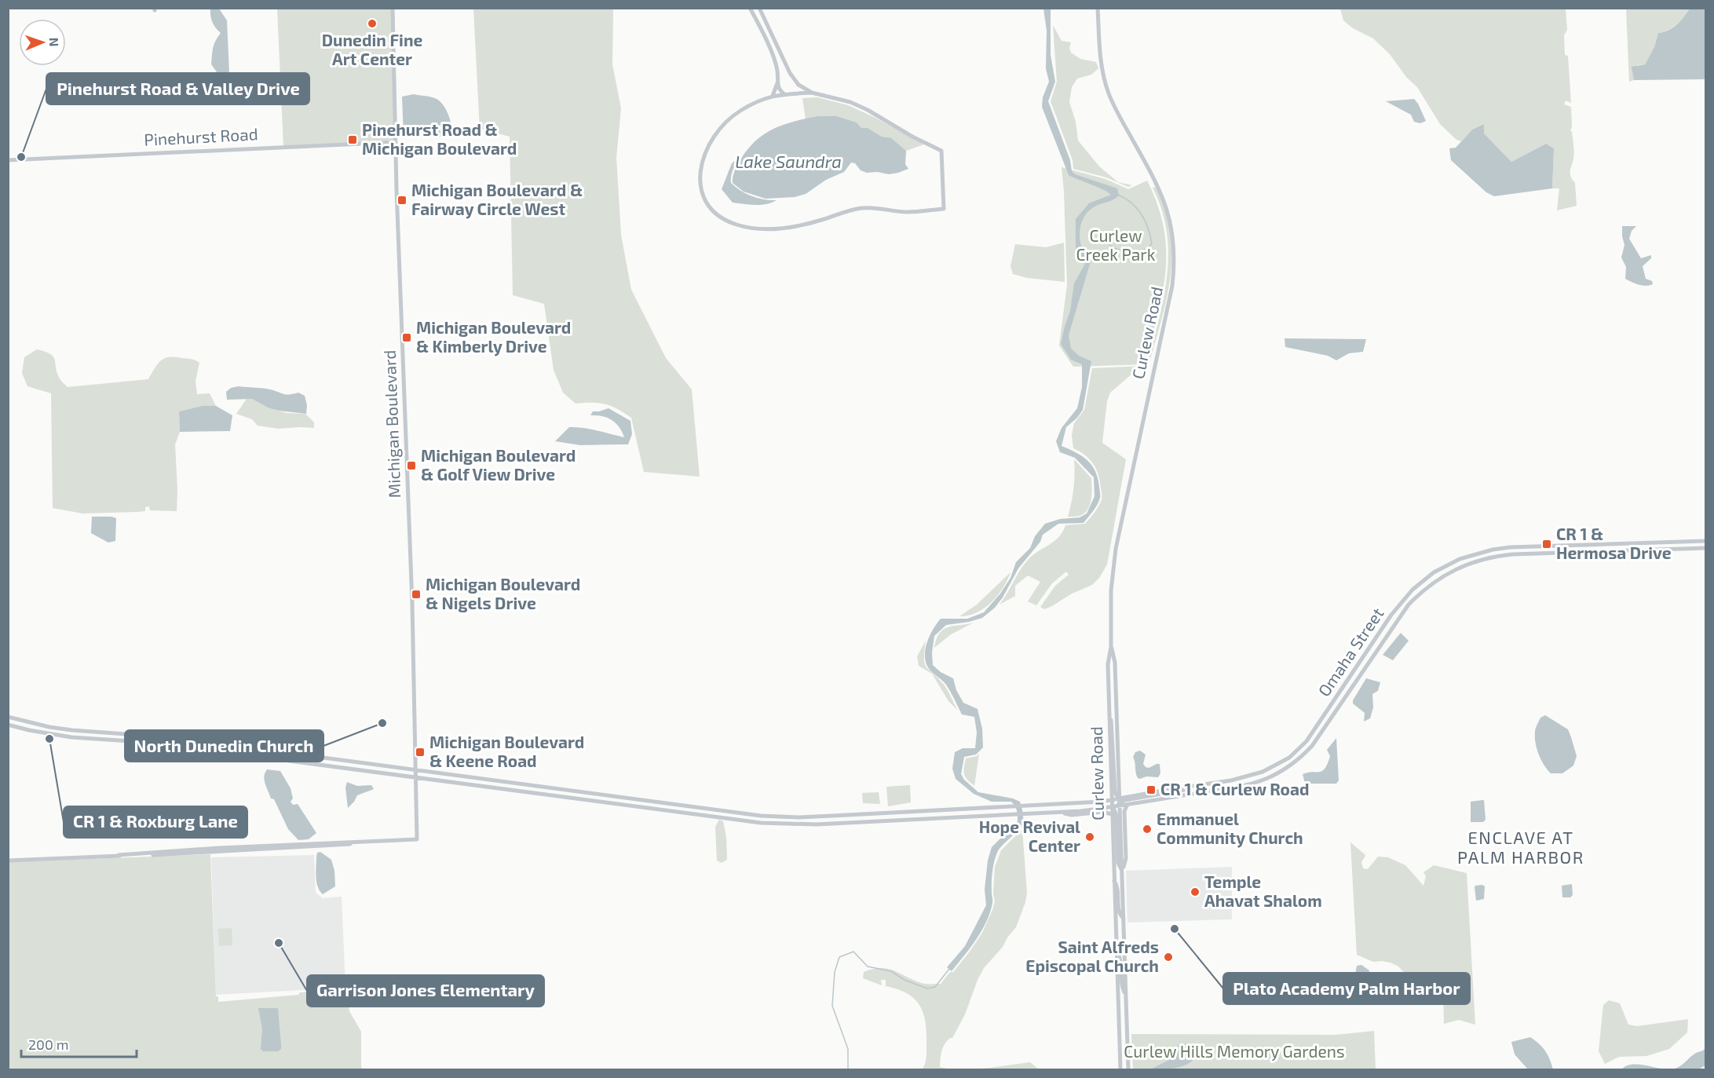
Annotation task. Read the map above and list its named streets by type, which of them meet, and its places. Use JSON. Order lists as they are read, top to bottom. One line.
{"streets":{"main road":["Pinehurst Road","Curlew Road","Michigan Boulevard","Omaha Street"]},"crossings":[["Pinehurst Road","Michigan Boulevard"],["Curlew Road","Omaha Street"],["Michigan Boulevard","Omaha Street"]],"districts":["ENCLAVE AT PALM HARBOR"],"water":["Lake Saundra"],"parks":["Curlew Creek Park","Curlew Hills Memory Gardens"],"places":{"other":["Dunedin Fine Art Center","Pinehurst Road & Valley Drive","North Dunedin Church","CR 1 & Roxburg Lane","Emmanuel Community Church","Hope Revival Center","Temple Ahavat Shalom","Plato Academy Palm Harbor","Garrison Jones Elementary","Saint Alfreds Episcopal Church"],"transit":["Pinehurst Road & Michigan Boulevard","Michigan Boulevard & Fairway Circle West","Michigan Boulevard & Kimberly Drive","Michigan Boulevard & Golf View Drive","CR 1 & Hermosa Drive","Michigan Boulevard & Nigels Drive","Michigan Boulevard & Keene Road","CR 1 & Curlew Road"]},"scale_bar":"200 m","north":"right"}
